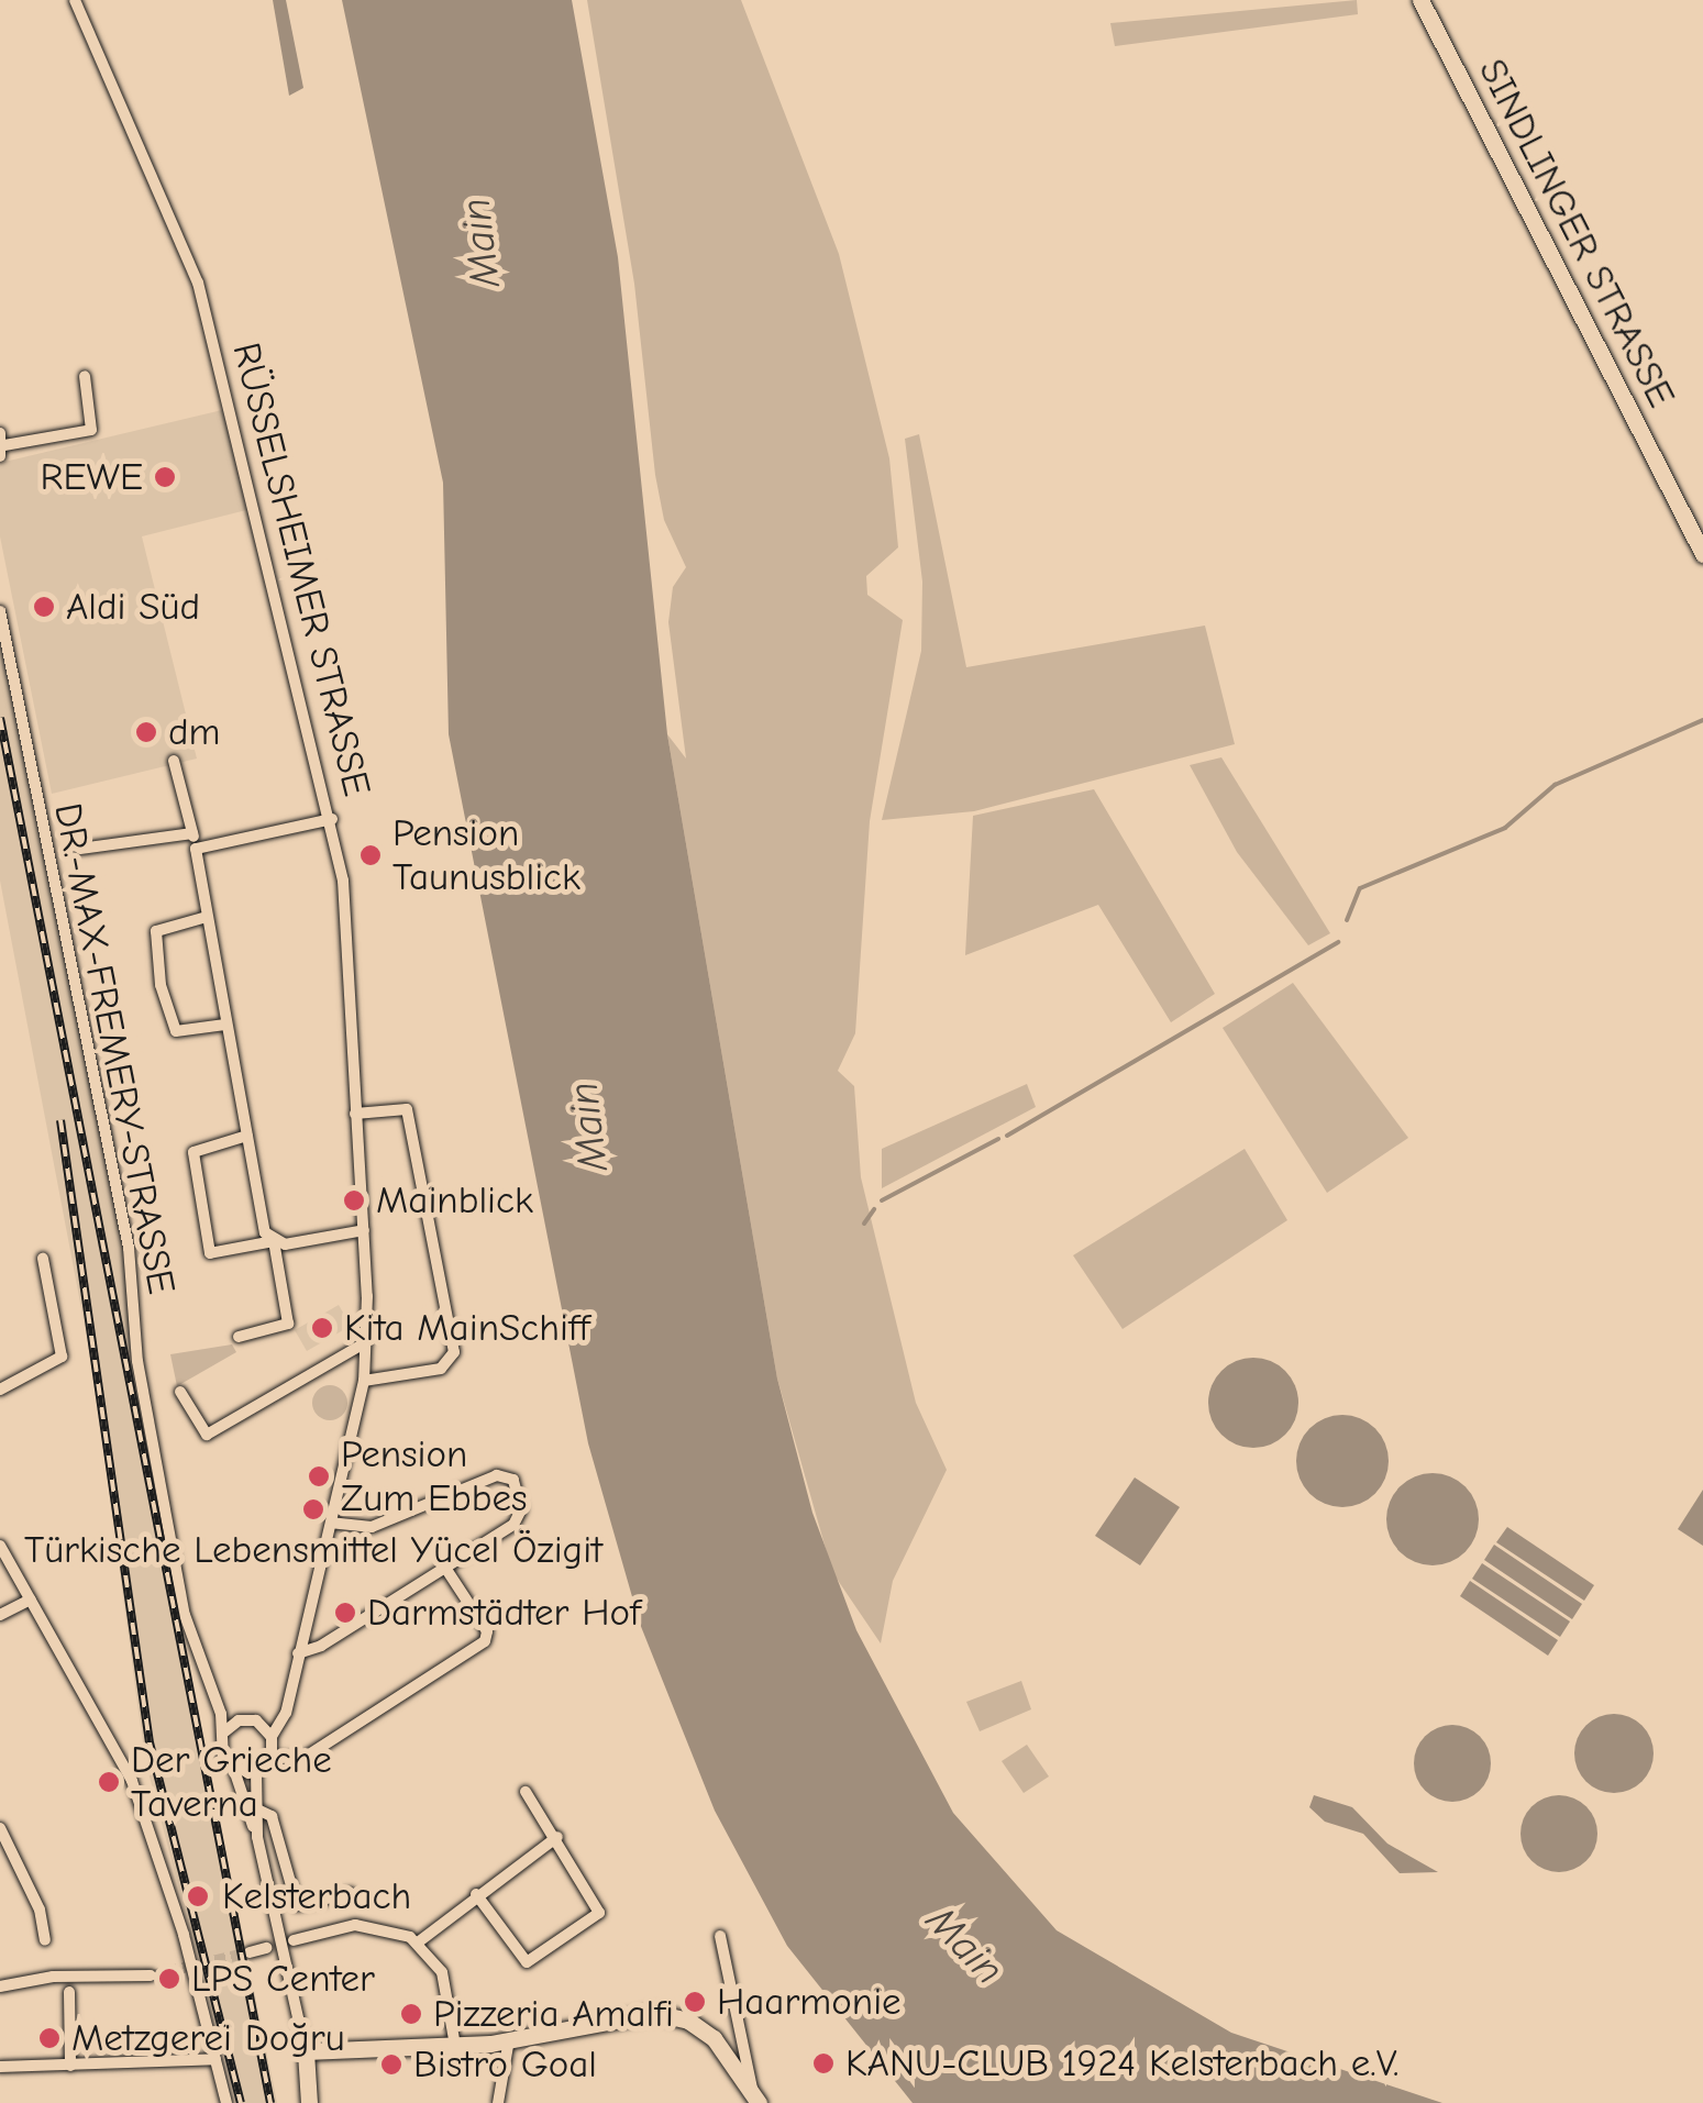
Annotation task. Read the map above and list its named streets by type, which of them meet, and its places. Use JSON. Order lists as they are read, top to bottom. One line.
{"streets":{"street":["SINDLINGER STRASSE","RÜSSELSHEIMER STRASSE","DR.-MAX-FREMERY-STRASSE"]},"crossings":[["RÜSSELSHEIMER STRASSE","DR.-MAX-FREMERY-STRASSE"]],"water":["Main"],"places":["REWE","Aldi Süd","dm","Pension Taunusblick","Mainblick","Kita MainSchiff","Pension Zum Ebbes","Türkische Lebensmittel Yücel Özigit","Darmstädter Hof","Der Grieche Taverna","Kelsterbach","LPS Center","Haarmonie","Pizzeria Amalfi","Metzgerei Doğru","KANU-CLUB 1924 Kelsterbach e.V.","Bistro Goal"]}
